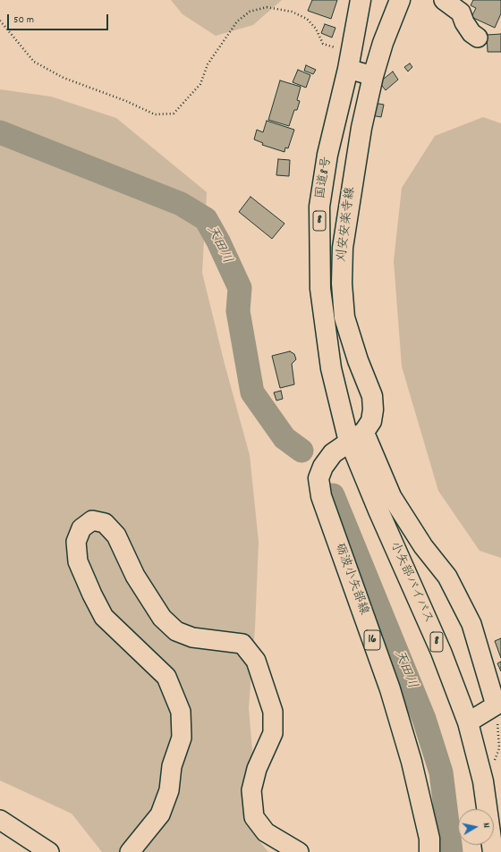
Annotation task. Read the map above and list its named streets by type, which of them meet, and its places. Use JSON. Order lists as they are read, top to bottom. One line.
{"streets":{"main road":["国道8号","8","刈安安楽寺線","砺波小矢部線","小矢部バイパス","16"]},"crossings":[["国道8号","刈安安楽寺線"],["国道8号","砺波小矢部線"],["国道8号","小矢部バイパス"],["刈安安楽寺線","砺波小矢部線"],["刈安安楽寺線","小矢部バイパス"],["砺波小矢部線","小矢部バイパス"]],"water":["天田川"],"scale_bar":"50 m","north":"right"}
